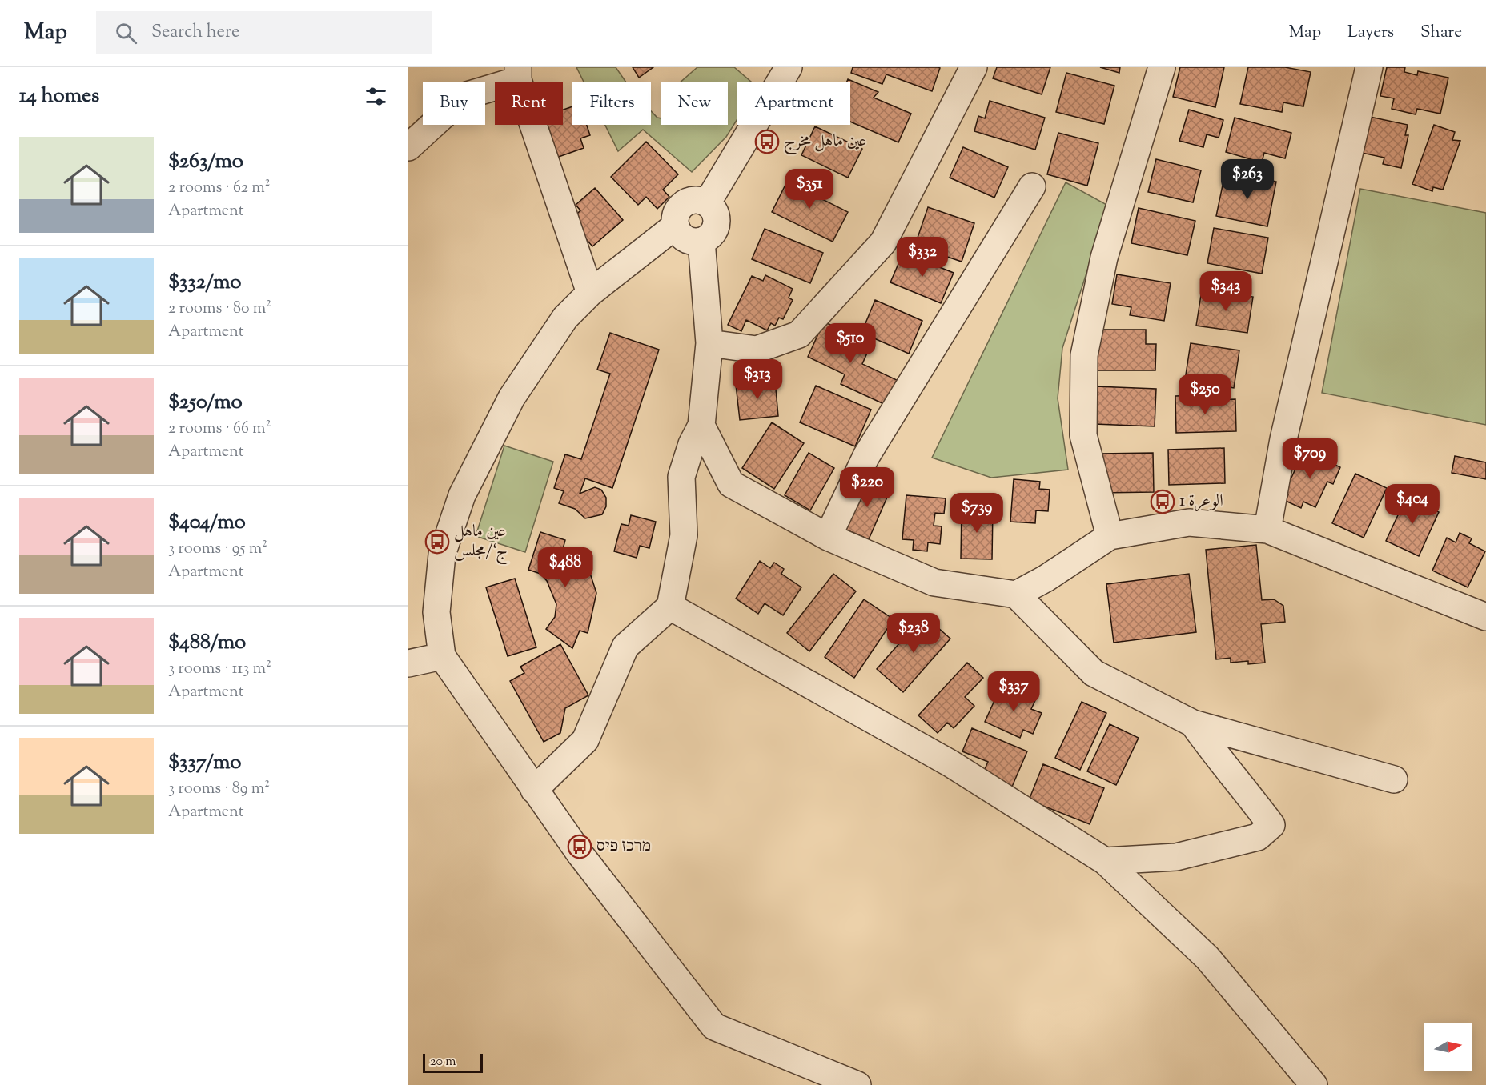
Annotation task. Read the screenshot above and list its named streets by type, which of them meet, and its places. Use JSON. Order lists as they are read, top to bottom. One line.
{"places":{"bus stop":["عين ماهل مخرج","الوعرة 1","عين ماهل ج‘/مجلس","מרכז פיס"]},"scale_bar":"20 m","north":"right","page":{"header":"Map","search":"Search here","nav":["Map","Layers","Share"],"heading":"14 homes","chip":["Buy","Rent","Filters","New","Apartment"],"list":[{"name":"$263/mo","note":"2 rooms · 62 m² · Apartment"},{"name":"$332/mo","note":"2 rooms · 80 m² · Apartment"},{"name":"$250/mo","note":"2 rooms · 66 m² · Apartment"},{"name":"$404/mo","note":"3 rooms · 95 m² · Apartment"},{"name":"$488/mo","note":"3 rooms · 113 m² · Apartment"},{"name":"$337/mo","note":"3 rooms · 89 m² · Apartment"}],"price":["$263","$351","$332","$343","$510","$313","$250","$709","$220","$404","$739","$488","$238","$337"],"scale":"20 m"}}
